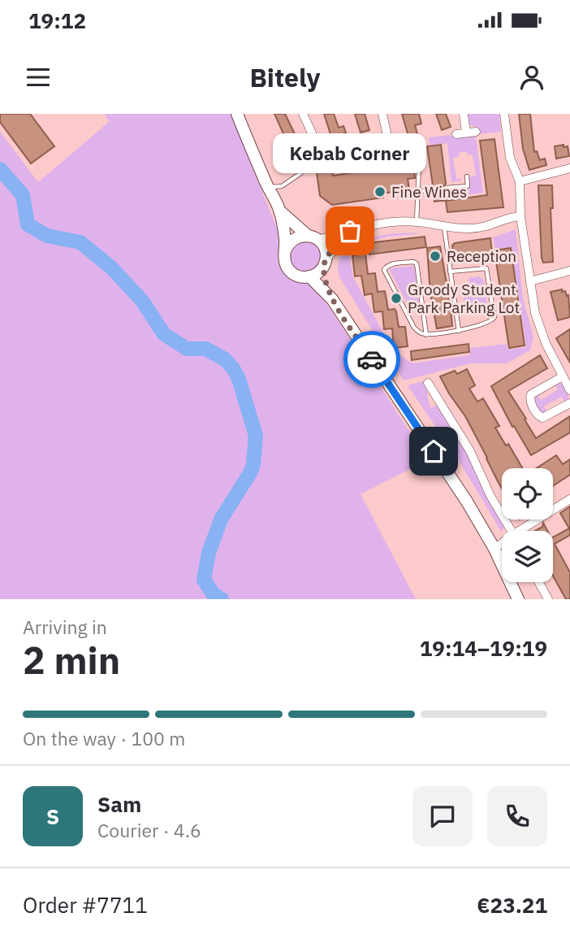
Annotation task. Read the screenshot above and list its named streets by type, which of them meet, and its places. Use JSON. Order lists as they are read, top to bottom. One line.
{"places":["Fine Wines","Kebab Corner","Reception","Groody Student Park Parking Lot"],"page":{"status":"19:12","header":"Bitely","bubble":"Kebab Corner","heading":["2 min","Arriving in","19:14–19:19"],"panel":["Sam","Courier · 4.6","Order #7711","€23.21"],"bar":"On the way · 100 m","round":"S"}}
